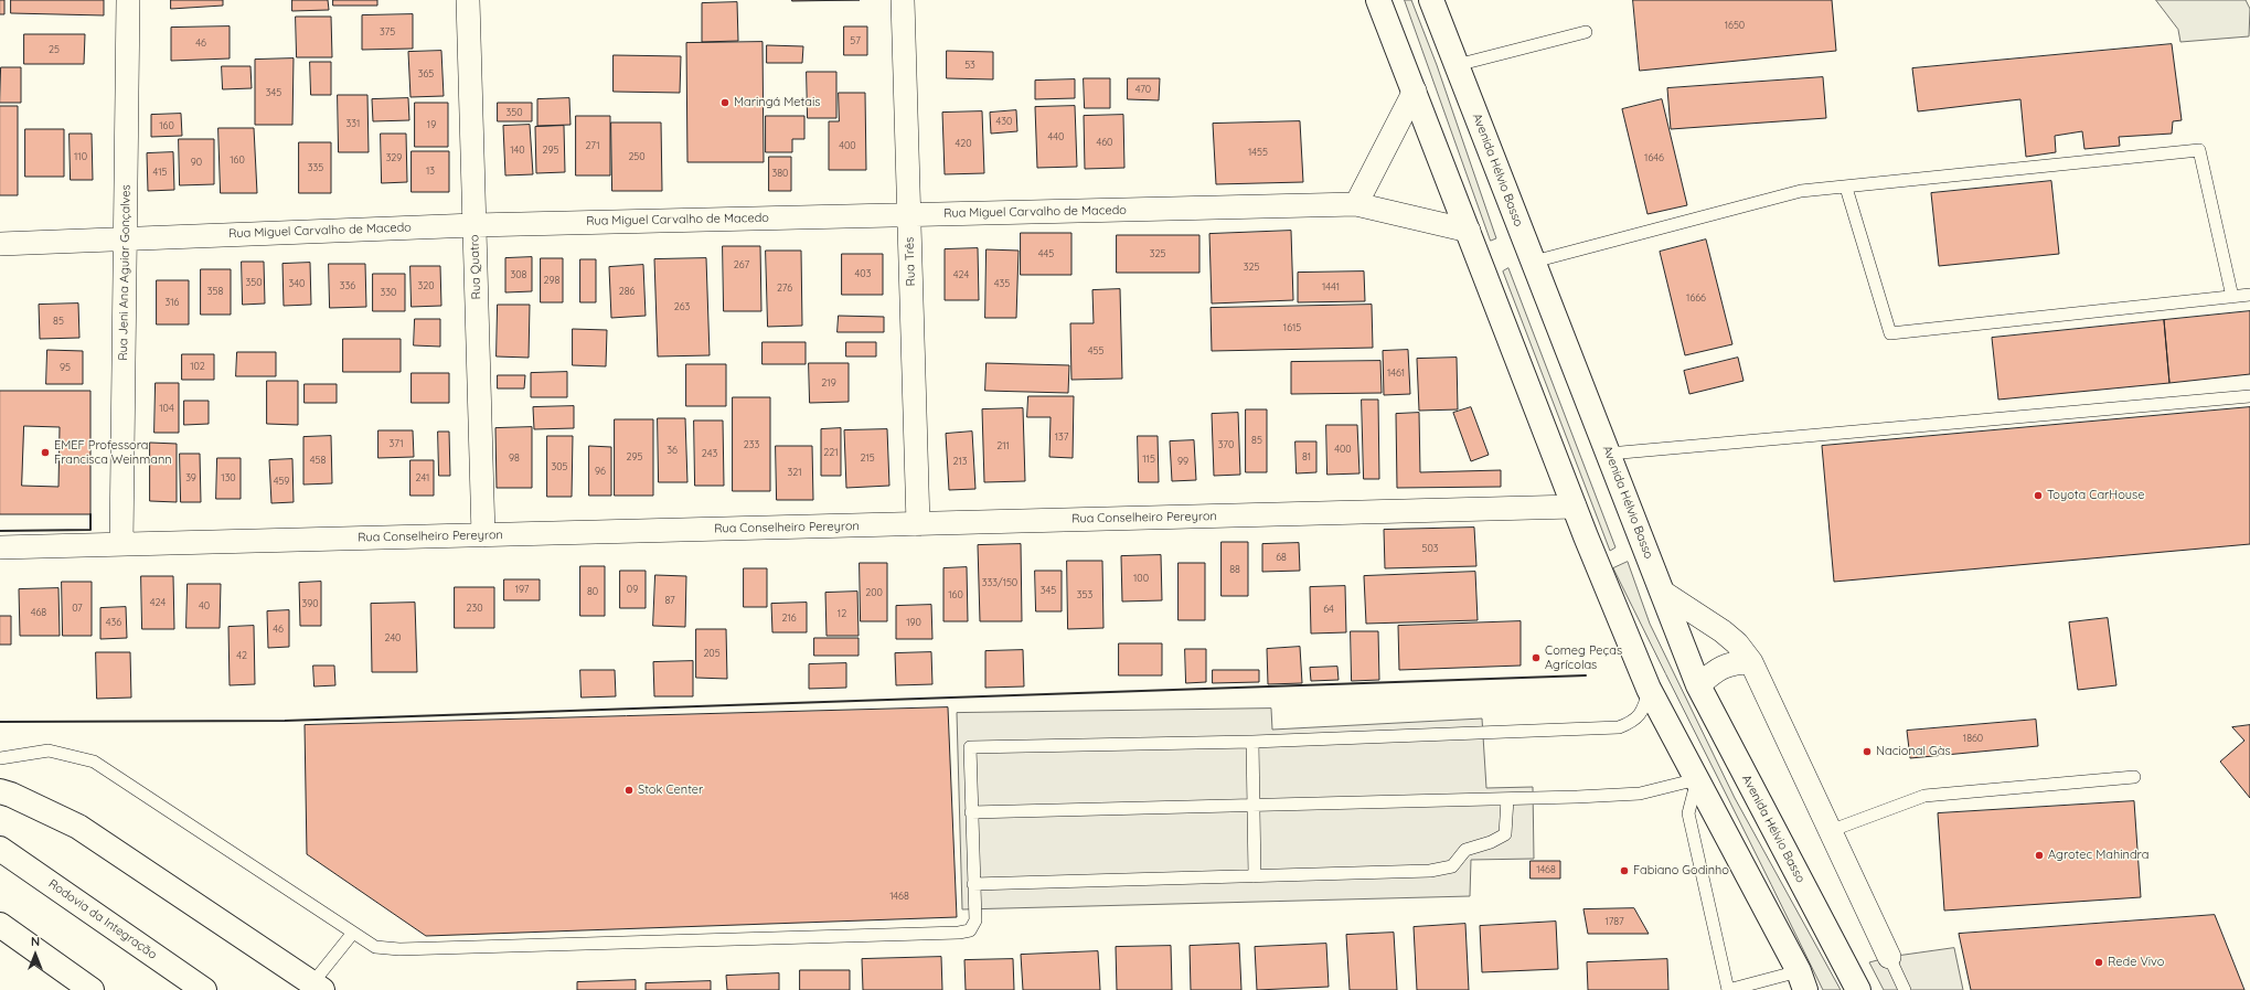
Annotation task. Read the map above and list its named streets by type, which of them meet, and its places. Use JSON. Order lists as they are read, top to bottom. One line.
{"streets":{"main road":["Avenida Hélvio Basso","Rodovia da Integração"],"street":["Rua Miguel Carvalho de Macedo","Rua Três","Rua Quatro","Rua Jeni Ana Aguiar Gonçalves","Rua Conselheiro Pereyron"]},"crossings":[["Rua Miguel Carvalho de Macedo","Rua Três"],["Rua Miguel Carvalho de Macedo","Rua Quatro"],["Rua Miguel Carvalho de Macedo","Rua Jeni Ana Aguiar Gonçalves"],["Rua Três","Rua Conselheiro Pereyron"],["Rua Quatro","Rua Conselheiro Pereyron"],["Rua Jeni Ana Aguiar Gonçalves","Rua Conselheiro Pereyron"]],"places":["Maringá Metais","EMEF Professora Francisca Weinmann","Toyota CarHouse","Comeg Peças Agrícolas","Nacional Gàs","Stok Center","Agrotec Mahindra","Fabiano Godinho","Rede Vivo"],"house_numbers":["1650","375","57","46","25","53","365","470","345","350","430","331","19","160","440","460","420","271","400","140","295","1455","110","250","329","1646","160","90","335","13","415","380","445","325","267","325","403","308","424","298","350","340","435","336","320","1441","276","358","286","330","1666","316","263","85","1615","455","102","95","1461","219","104","137","85","371","233","370","211","400","36","221","243","295","81","98","215","115","458","213","99","305","96","321","39","130","241","459","503","68","88","100","333/150","197","09","345","80","200","160","353","87","424","390","40","07","230","64","468","12","216","436","190","46","240","205","42","1860","1468","1468","1787"],"north":"top"}
